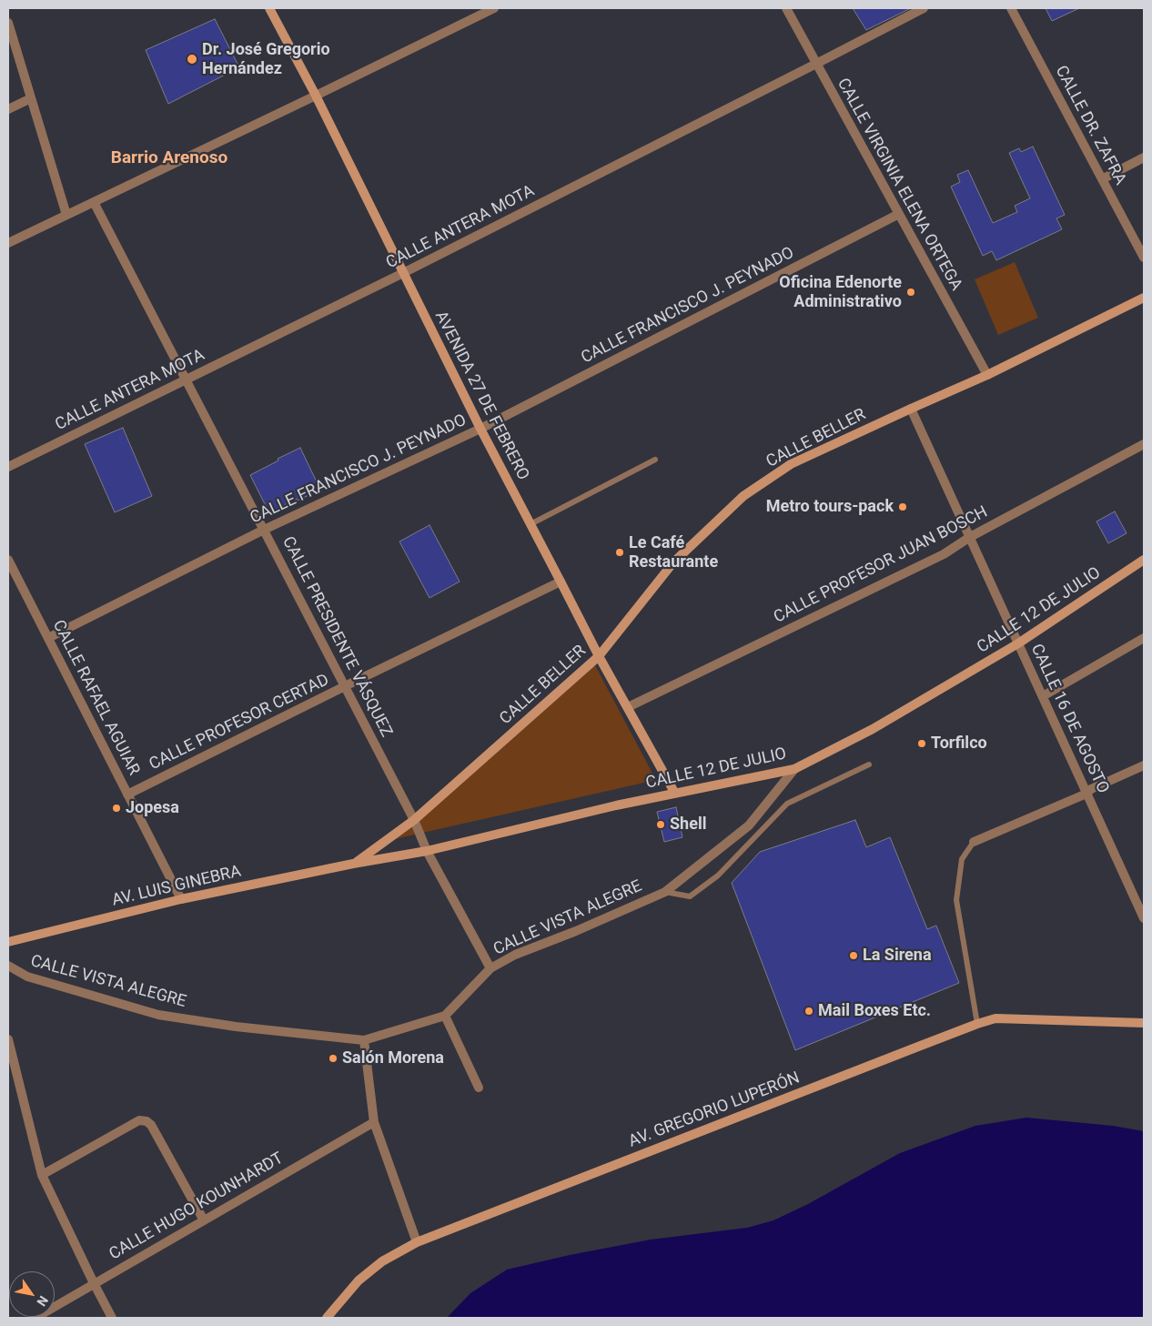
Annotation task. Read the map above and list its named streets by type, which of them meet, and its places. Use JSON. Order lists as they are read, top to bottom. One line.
{"streets":{"street":["CALLE DR. ZAFRA","CALLE VIRGINIA ELENA ORTEGA","CALLE ANTERA MOTA","CALLE FRANCISCO J. PEYNADO","AVENIDA 27 DE FEBRERO","CALLE BELLER","CALLE PROFESOR JUAN BOSCH","CALLE 12 DE JULIO","CALLE PRESIDENTE VÁSQUEZ","CALLE RAFAEL AGUIAR","CALLE 16 DE AGOSTO","CALLE PROFESOR CERTAD","AV. LUIS GINEBRA","CALLE VISTA ALEGRE","AV. GREGORIO LUPERÓN","CALLE HUGO KOUNHARDT"]},"crossings":[["CALLE VIRGINIA ELENA ORTEGA","CALLE ANTERA MOTA"],["CALLE VIRGINIA ELENA ORTEGA","CALLE FRANCISCO J. PEYNADO"],["CALLE VIRGINIA ELENA ORTEGA","CALLE BELLER"],["CALLE ANTERA MOTA","AVENIDA 27 DE FEBRERO"],["CALLE ANTERA MOTA","CALLE PRESIDENTE VÁSQUEZ"],["CALLE FRANCISCO J. PEYNADO","AVENIDA 27 DE FEBRERO"],["CALLE FRANCISCO J. PEYNADO","CALLE PRESIDENTE VÁSQUEZ"],["CALLE FRANCISCO J. PEYNADO","CALLE RAFAEL AGUIAR"],["AVENIDA 27 DE FEBRERO","CALLE BELLER"],["AVENIDA 27 DE FEBRERO","CALLE PROFESOR JUAN BOSCH"],["AVENIDA 27 DE FEBRERO","CALLE 12 DE JULIO"],["AVENIDA 27 DE FEBRERO","CALLE PROFESOR CERTAD"],["CALLE BELLER","CALLE 12 DE JULIO"],["CALLE BELLER","CALLE PRESIDENTE VÁSQUEZ"],["CALLE BELLER","CALLE 16 DE AGOSTO"],["CALLE BELLER","AV. LUIS GINEBRA"],["CALLE PROFESOR JUAN BOSCH","CALLE 16 DE AGOSTO"],["CALLE 12 DE JULIO","CALLE PRESIDENTE VÁSQUEZ"],["CALLE 12 DE JULIO","CALLE 16 DE AGOSTO"],["CALLE 12 DE JULIO","AV. LUIS GINEBRA"],["CALLE 12 DE JULIO","CALLE VISTA ALEGRE"],["CALLE PRESIDENTE VÁSQUEZ","CALLE PROFESOR CERTAD"],["CALLE RAFAEL AGUIAR","CALLE PROFESOR CERTAD"],["CALLE RAFAEL AGUIAR","AV. LUIS GINEBRA"]],"districts":["Barrio Arenoso"],"places":["Dr. José Gregorio Hernández","Oficina Edenorte Administrativo","Metro tours-pack","Le Café Restaurante","Torfilco","Jopesa","Shell","La Sirena","Mail Boxes Etc.","Salón Morena"],"north":"bottom right"}
